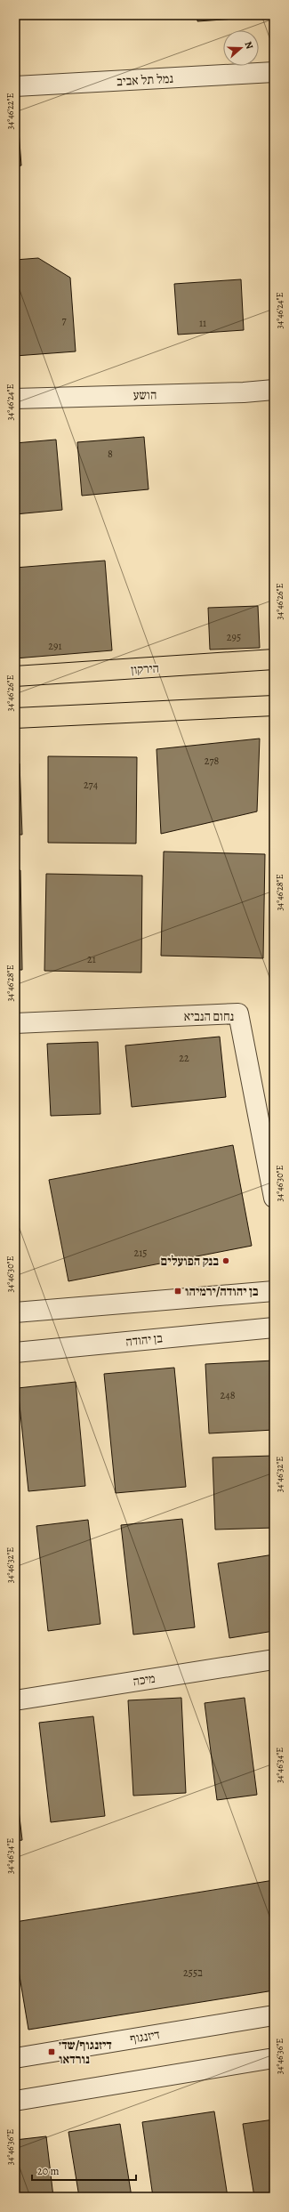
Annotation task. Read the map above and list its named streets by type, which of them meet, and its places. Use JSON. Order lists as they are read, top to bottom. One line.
{"streets":{"main road":["הירקון"],"street":["נמל תל אביב","הושע","נחום הנביא","בן יהודה","מיכה","דיזנגוף"]},"places":{"other":["בנק הפועלים"],"transit":["בן יהודה/ירמיהו","דיזנגוף/שד׳ נורדאו"]},"house_numbers":["7","11","8","295","291","278","274","21","22","215","248","255ב"],"scale_bar":"20 m","north":"right","coordinates":["34°46'22\"E","34°46'24\"E","34°46'26\"E","34°46'28\"E","34°46'30\"E","34°46'32\"E","34°46'34\"E","34°46'36\"E"]}
